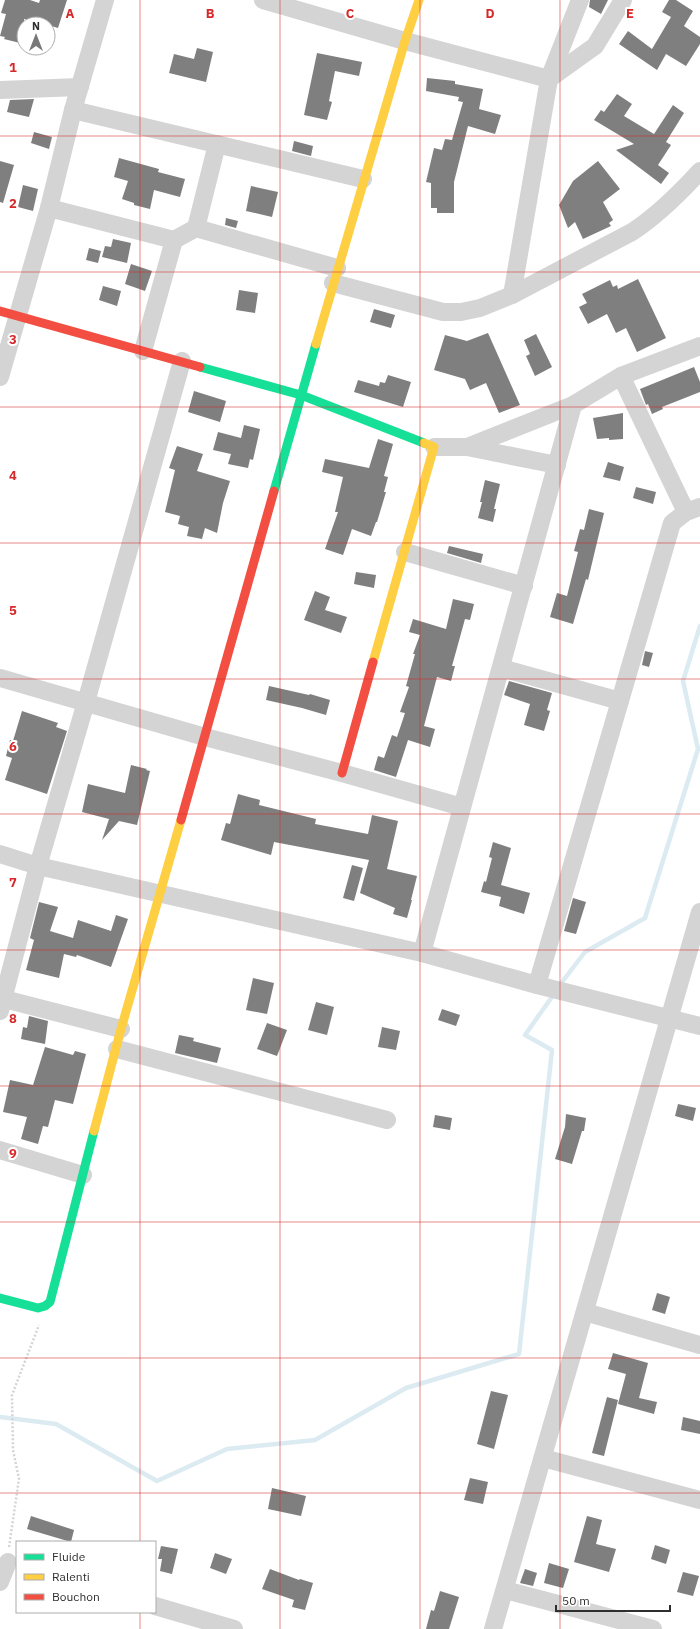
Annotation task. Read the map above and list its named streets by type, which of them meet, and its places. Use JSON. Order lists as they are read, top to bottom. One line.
{"legend":["Fluide","Ralenti","Bouchon"],"scale_bar":"50 m","north":"top","grid":{"columns":["A","B","C","D","E"],"rows":["1","2","3","4","5","6","7","8","9"]}}
